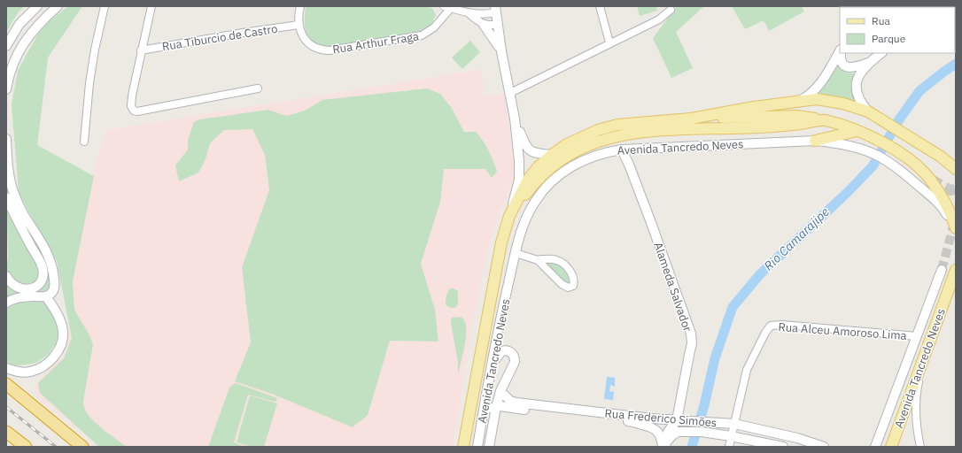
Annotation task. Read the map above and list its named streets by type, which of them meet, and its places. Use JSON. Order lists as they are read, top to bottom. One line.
{"streets":{"main road":["Avenida Tancredo Neves"],"street":["Rua Tiburcio de Castro","Rua Arthur Fraga","Alameda Salvador","Rua Alceu Amoroso Lima","Rua Frederico Simões"]},"crossings":[["Rua Tiburcio de Castro","Rua Arthur Fraga"],["Avenida Tancredo Neves","Alameda Salvador"],["Avenida Tancredo Neves","Rua Alceu Amoroso Lima"],["Avenida Tancredo Neves","Rua Frederico Simões"],["Alameda Salvador","Rua Frederico Simões"],["Rua Alceu Amoroso Lima","Rua Frederico Simões"]],"water":["Rio Camarajipe"],"legend":["Rua","Parque"]}
